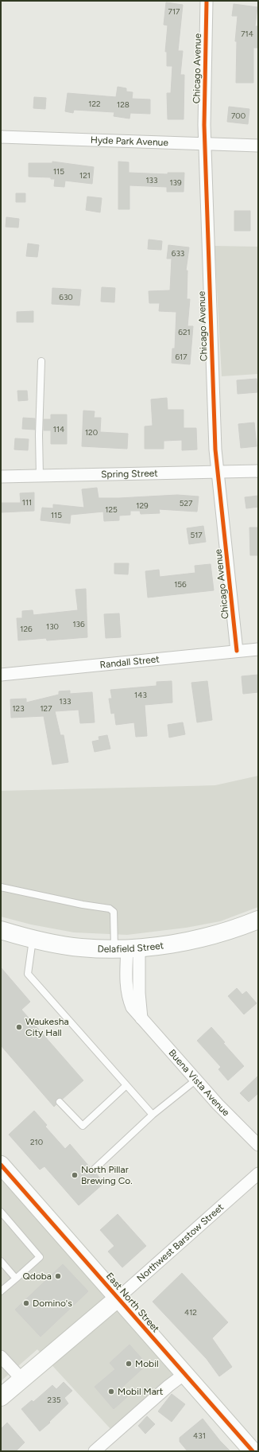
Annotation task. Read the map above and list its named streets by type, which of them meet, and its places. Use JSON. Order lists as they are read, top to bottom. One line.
{"streets":{"street":["Chicago Avenue","Hyde Park Avenue","Spring Street","Randall Street","Delafield Street","Buena Vista Avenue","Northwest Barstow Street","East North Street"]},"crossings":[["Chicago Avenue","Hyde Park Avenue"],["Chicago Avenue","Spring Street"],["Chicago Avenue","Randall Street"],["Delafield Street","Buena Vista Avenue"],["Northwest Barstow Street","East North Street"]],"places":["Waukesha City Hall","North Pillar Brewing Co.","Qdoba","Domino's","Mobil","Mobil Mart"],"house_numbers":["717","714","122","128","700","115","121","133","139","633","630","621","617","114","120","111","527","129","125","115","517","156","136","130","126","143","133","123","127","210","412","235","431"]}
